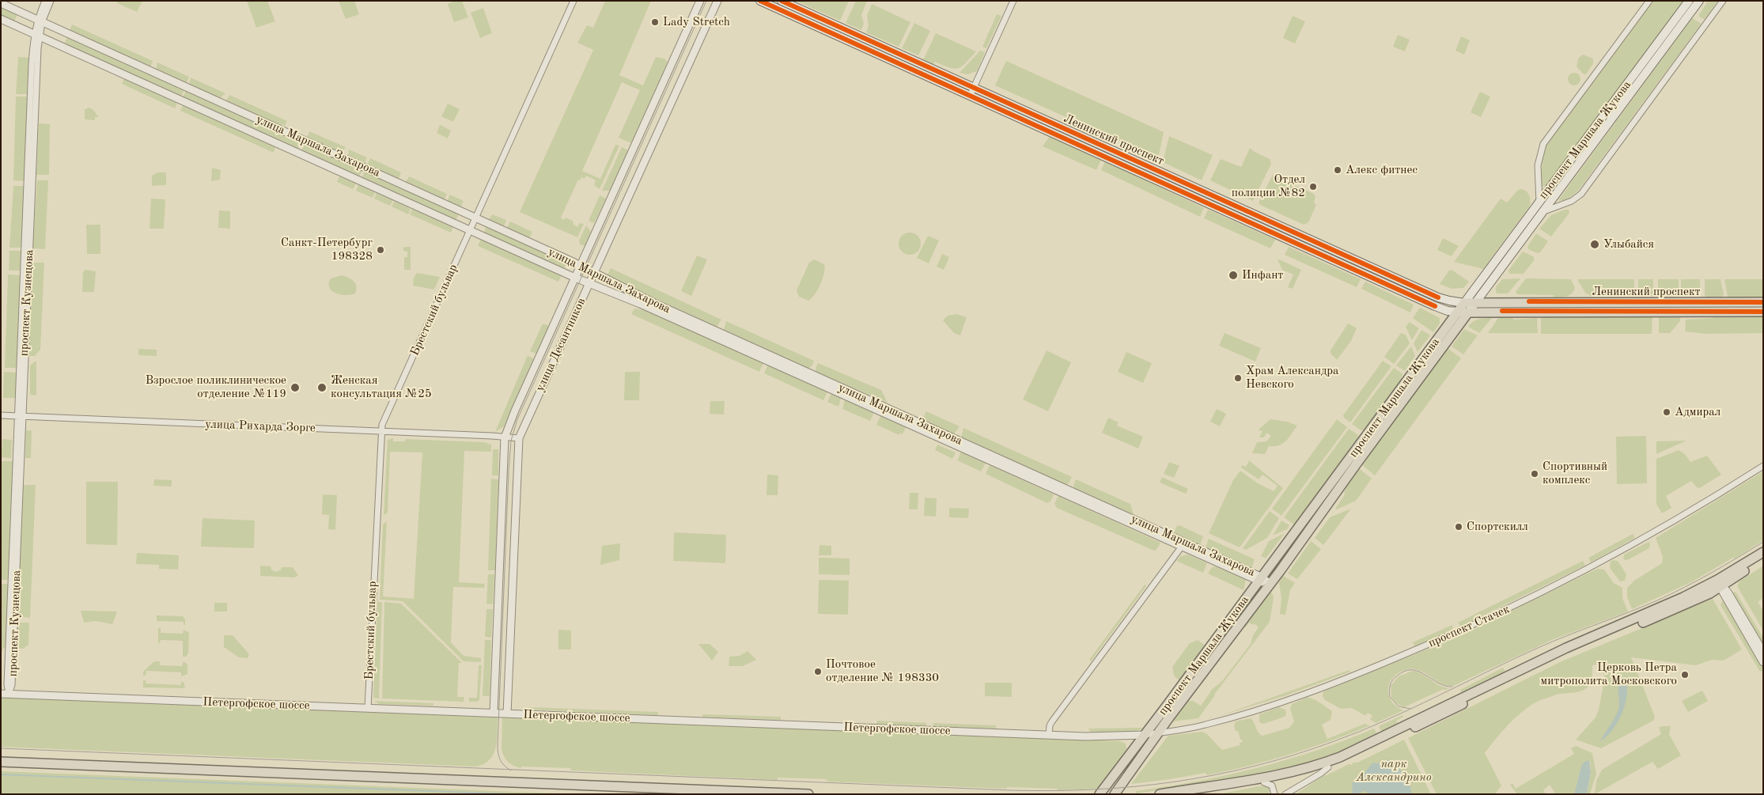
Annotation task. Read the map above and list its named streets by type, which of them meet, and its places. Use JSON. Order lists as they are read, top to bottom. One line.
{"streets":{"main road":["Ленинский проспект","проспект Маршала Жукова"],"street":["улица Маршала Захарова","проспект Кузнецова","Брестский бульвар","улица Десантников","улица Рихарда Зорге","проспект Стачек","Петергофское шоссе"]},"crossings":[["Ленинский проспект","проспект Маршала Жукова"],["проспект Маршала Жукова","улица Маршала Захарова"],["проспект Маршала Жукова","проспект Стачек"],["проспект Маршала Жукова","Петергофское шоссе"],["улица Маршала Захарова","проспект Кузнецова"],["улица Маршала Захарова","Брестский бульвар"],["улица Маршала Захарова","улица Десантников"],["проспект Кузнецова","улица Рихарда Зорге"],["проспект Кузнецова","Петергофское шоссе"],["Брестский бульвар","улица Рихарда Зорге"],["Брестский бульвар","Петергофское шоссе"],["улица Десантников","улица Рихарда Зорге"],["улица Десантников","Петергофское шоссе"],["проспект Стачек","Петергофское шоссе"]],"parks":["парк Александрино"],"places":["Lady Stretch","Алекс фитнес","Отдел полиции №82","Улыбайся","Санкт-Петербург 198328","Инфант","Храм Александра Невского","Взрослое поликлиническое отделение №119","Женская консультация №25","Адмирал","Спортивный комплекс","Спортскилл","Почтовое отделение № 198330","Церковь Петра митрополита Московского"]}
